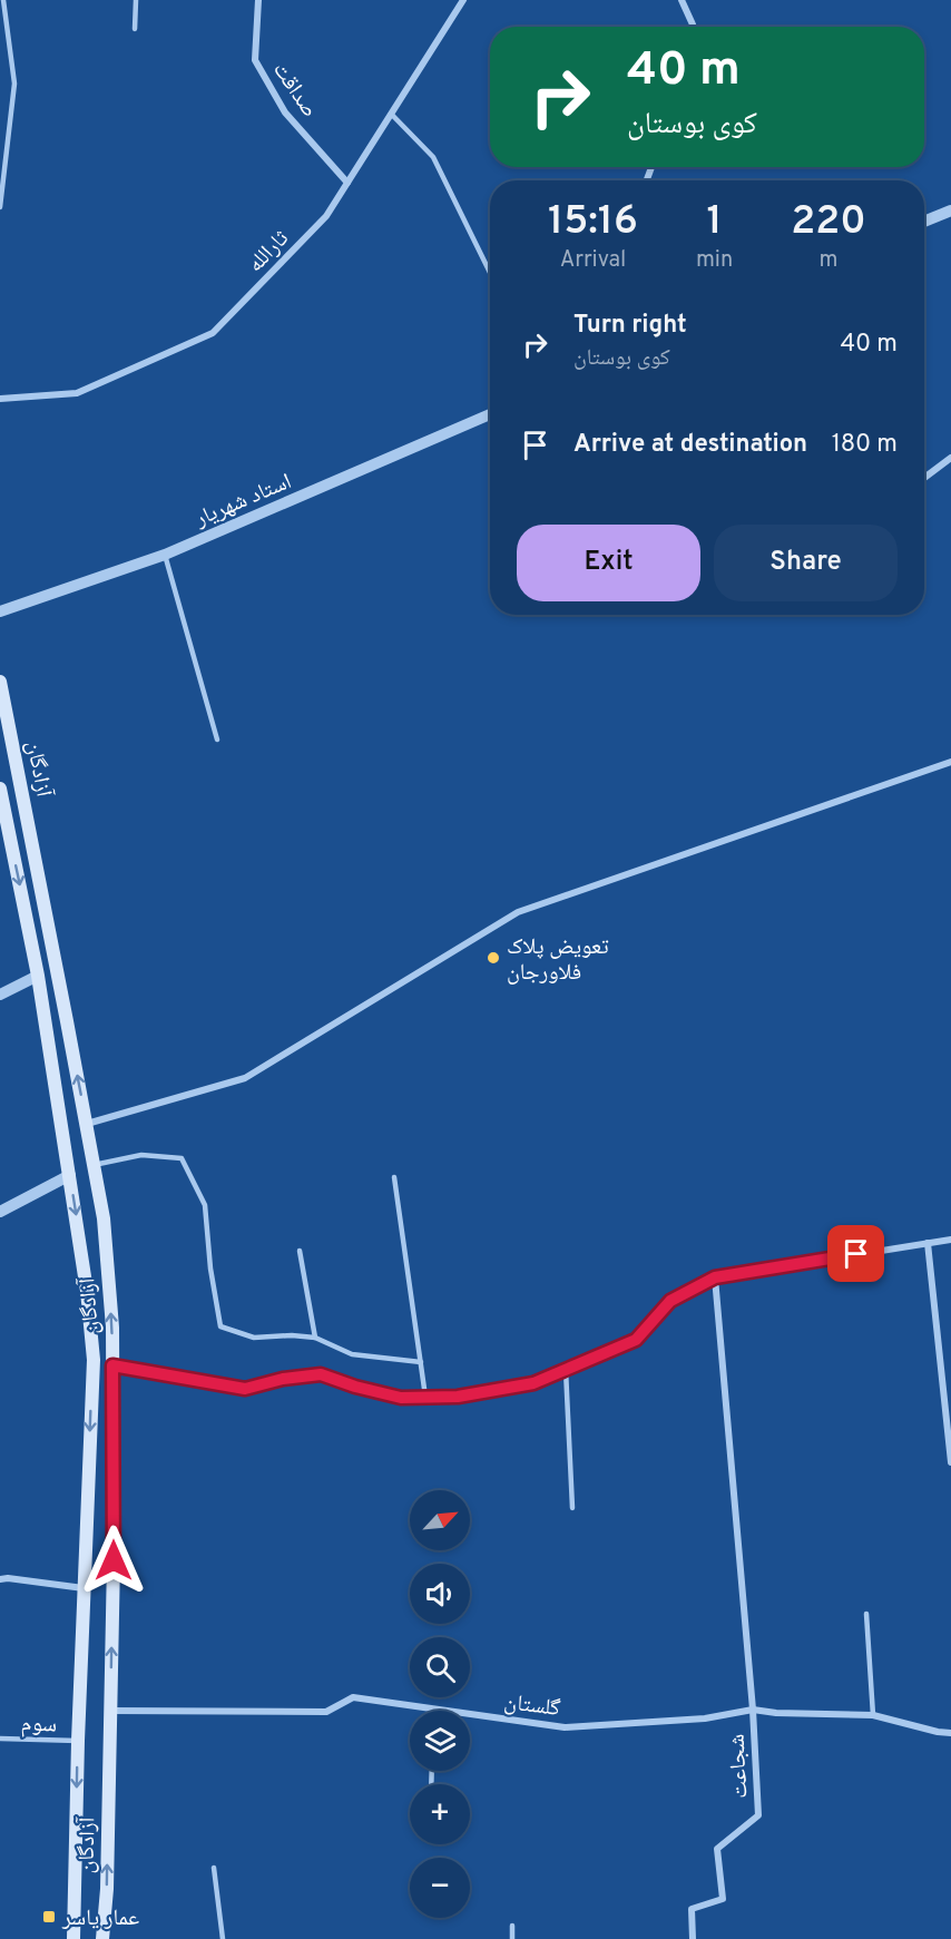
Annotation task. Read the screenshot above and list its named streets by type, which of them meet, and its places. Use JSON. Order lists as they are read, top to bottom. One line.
{"streets":{"main road":["آزادگان"],"street":["صداقت","ثارالله","استاد شهریار","گلستان","شجاعت"],"lane":["سوم"]},"crossings":[["صداقت","ثارالله"],["آزادگان","گلستان"],["آزادگان","سوم"],["گلستان","شجاعت"]],"places":{"other":["تعویض پلاک فلاورجان"],"transit":["عمار یاسر"]},"north":"top right","page":{"turn":["40 m","کوی بوستان"],"eta":["15:16","Arrival","1","min","220","m"],"list":[{"name":"Turn right","note":"کوی بوستان","value":"40 m"},{"name":"Arrive at destination","value":"180 m"}],"buttons":["Exit","Share"],"map_buttons":["+","−"]}}
